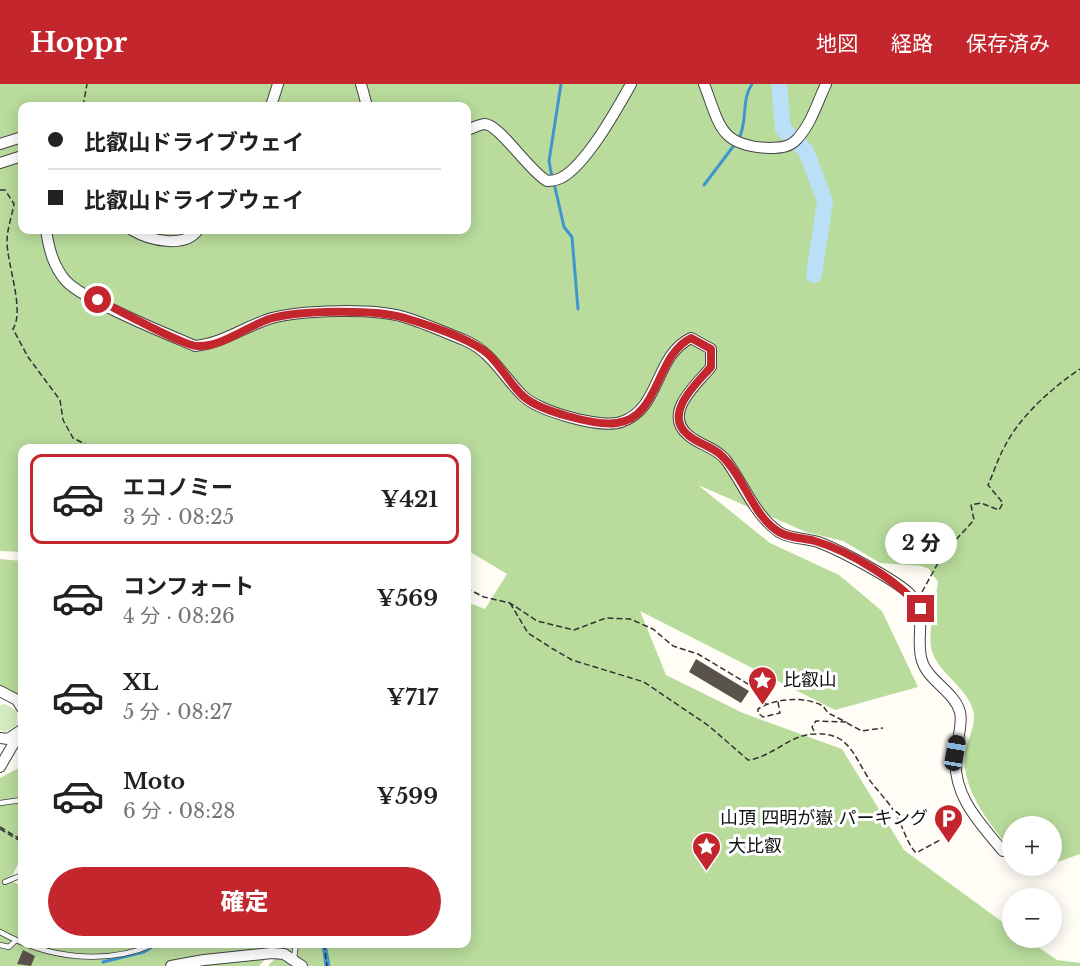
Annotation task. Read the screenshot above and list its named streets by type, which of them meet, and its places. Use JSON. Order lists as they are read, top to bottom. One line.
{"places":{"place":["比叡山","大比叡"],"parking":["山頂 四明が嶽 パーキング"]},"page":{"header":"Hoppr","nav":["地図","経路","保存済み"],"banner":["比叡山ドライブウェイ","比叡山ドライブウェイ"],"list":[{"name":"エコノミー","note":"3 分 · 08:25","value":"¥421"},{"name":"コンフォート","note":"4 分 · 08:26","value":"¥569"},{"name":"XL","note":"5 分 · 08:27","value":"¥717"},{"name":"Moto","note":"6 分 · 08:28","value":"¥599"}],"bubble":"2 分","map_buttons":["+","−"],"buttons":"確定"}}
